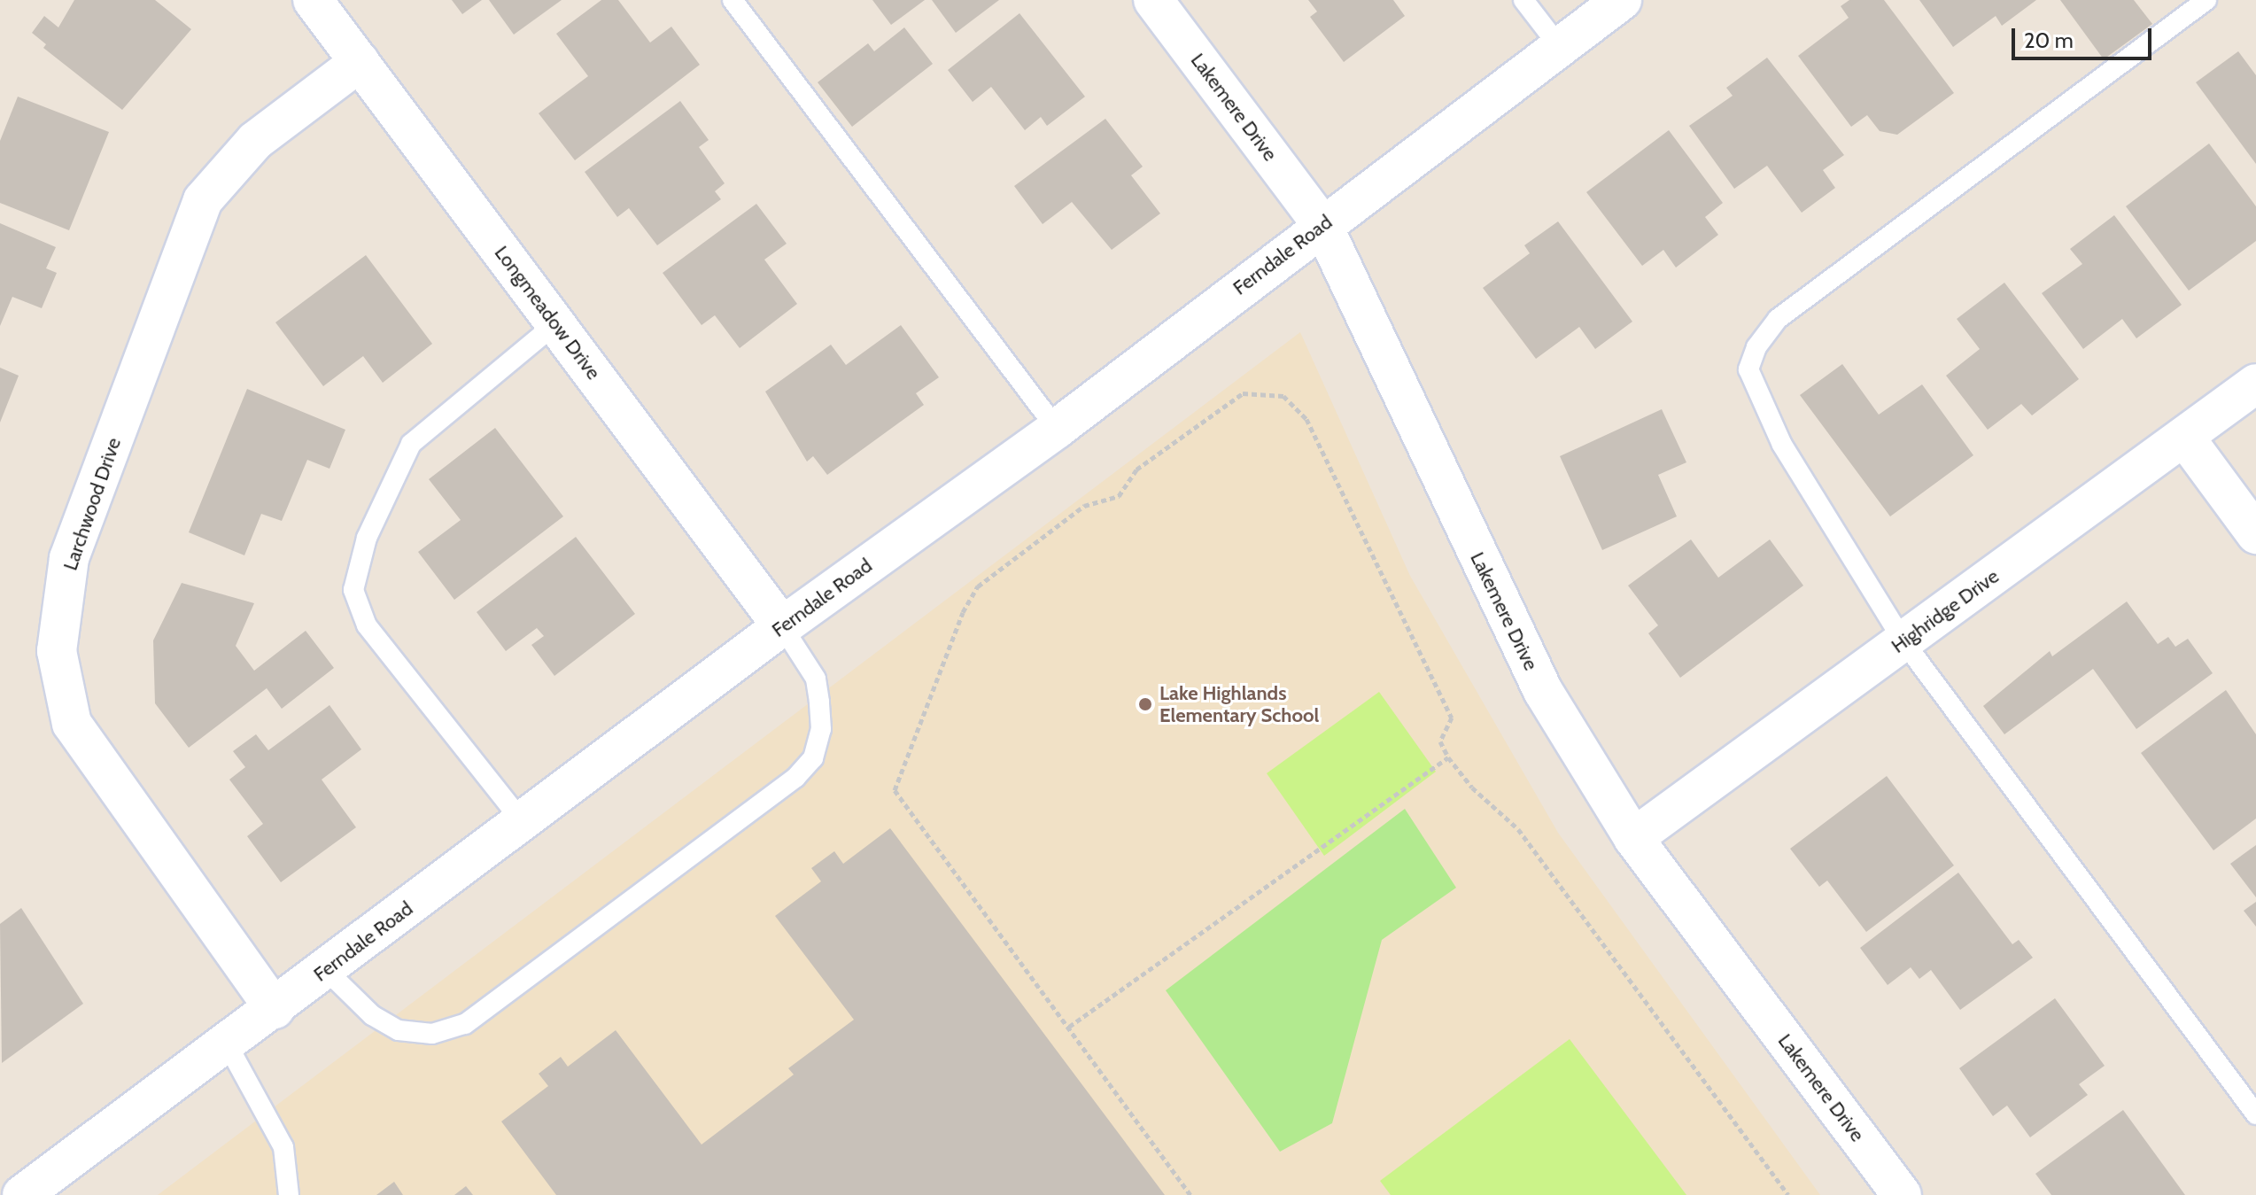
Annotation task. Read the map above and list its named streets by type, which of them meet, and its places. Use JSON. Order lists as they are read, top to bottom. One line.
{"streets":{"street":["Lakemere Drive","Ferndale Road","Longmeadow Drive","Larchwood Drive","Highridge Drive"]},"crossings":[["Lakemere Drive","Ferndale Road"],["Lakemere Drive","Highridge Drive"],["Ferndale Road","Longmeadow Drive"],["Ferndale Road","Larchwood Drive"],["Longmeadow Drive","Larchwood Drive"]],"places":["Lake Highlands Elementary School"],"scale_bar":"20 m"}
